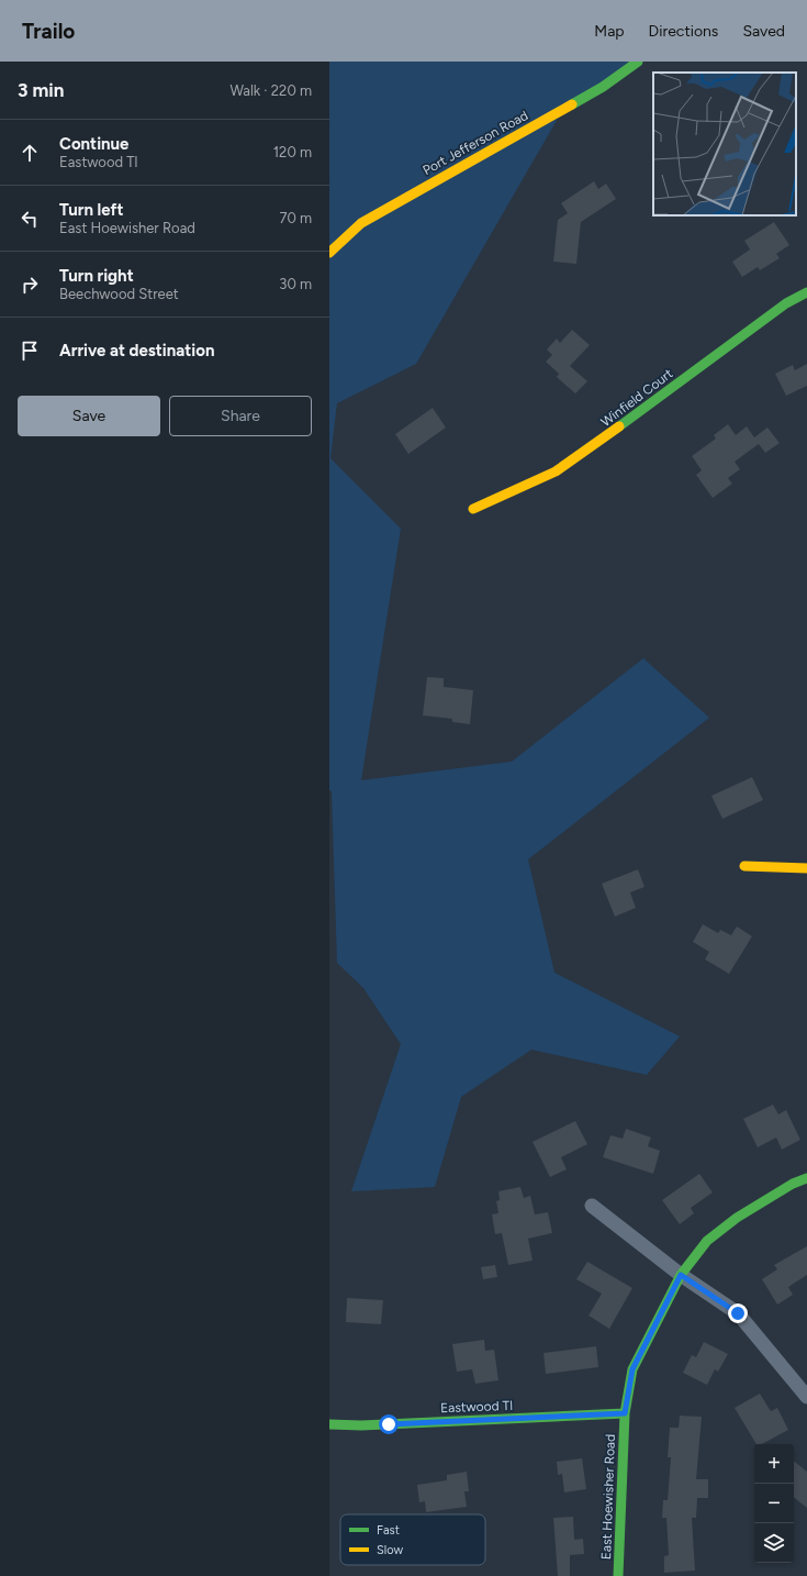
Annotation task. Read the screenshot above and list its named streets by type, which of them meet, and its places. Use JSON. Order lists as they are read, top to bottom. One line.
{"streets":{"street":["Port Jefferson Road","Winfield Court","Eastwood Tl","East Hoewisher Road"]},"crossings":[["Eastwood Tl","East Hoewisher Road"]],"legend":["Fast","Slow"],"page":{"header":"Trailo","nav":["Map","Directions","Saved"],"heading":["3 min","Walk · 220 m"],"list":[["Continue","Eastwood Tl","120 m"],["Turn left","East Hoewisher Road","70 m"],["Turn right","Beechwood Street","30 m"],"Arrive at destination"],"buttons":["Save","Share"],"map_buttons":["+","−"]}}
